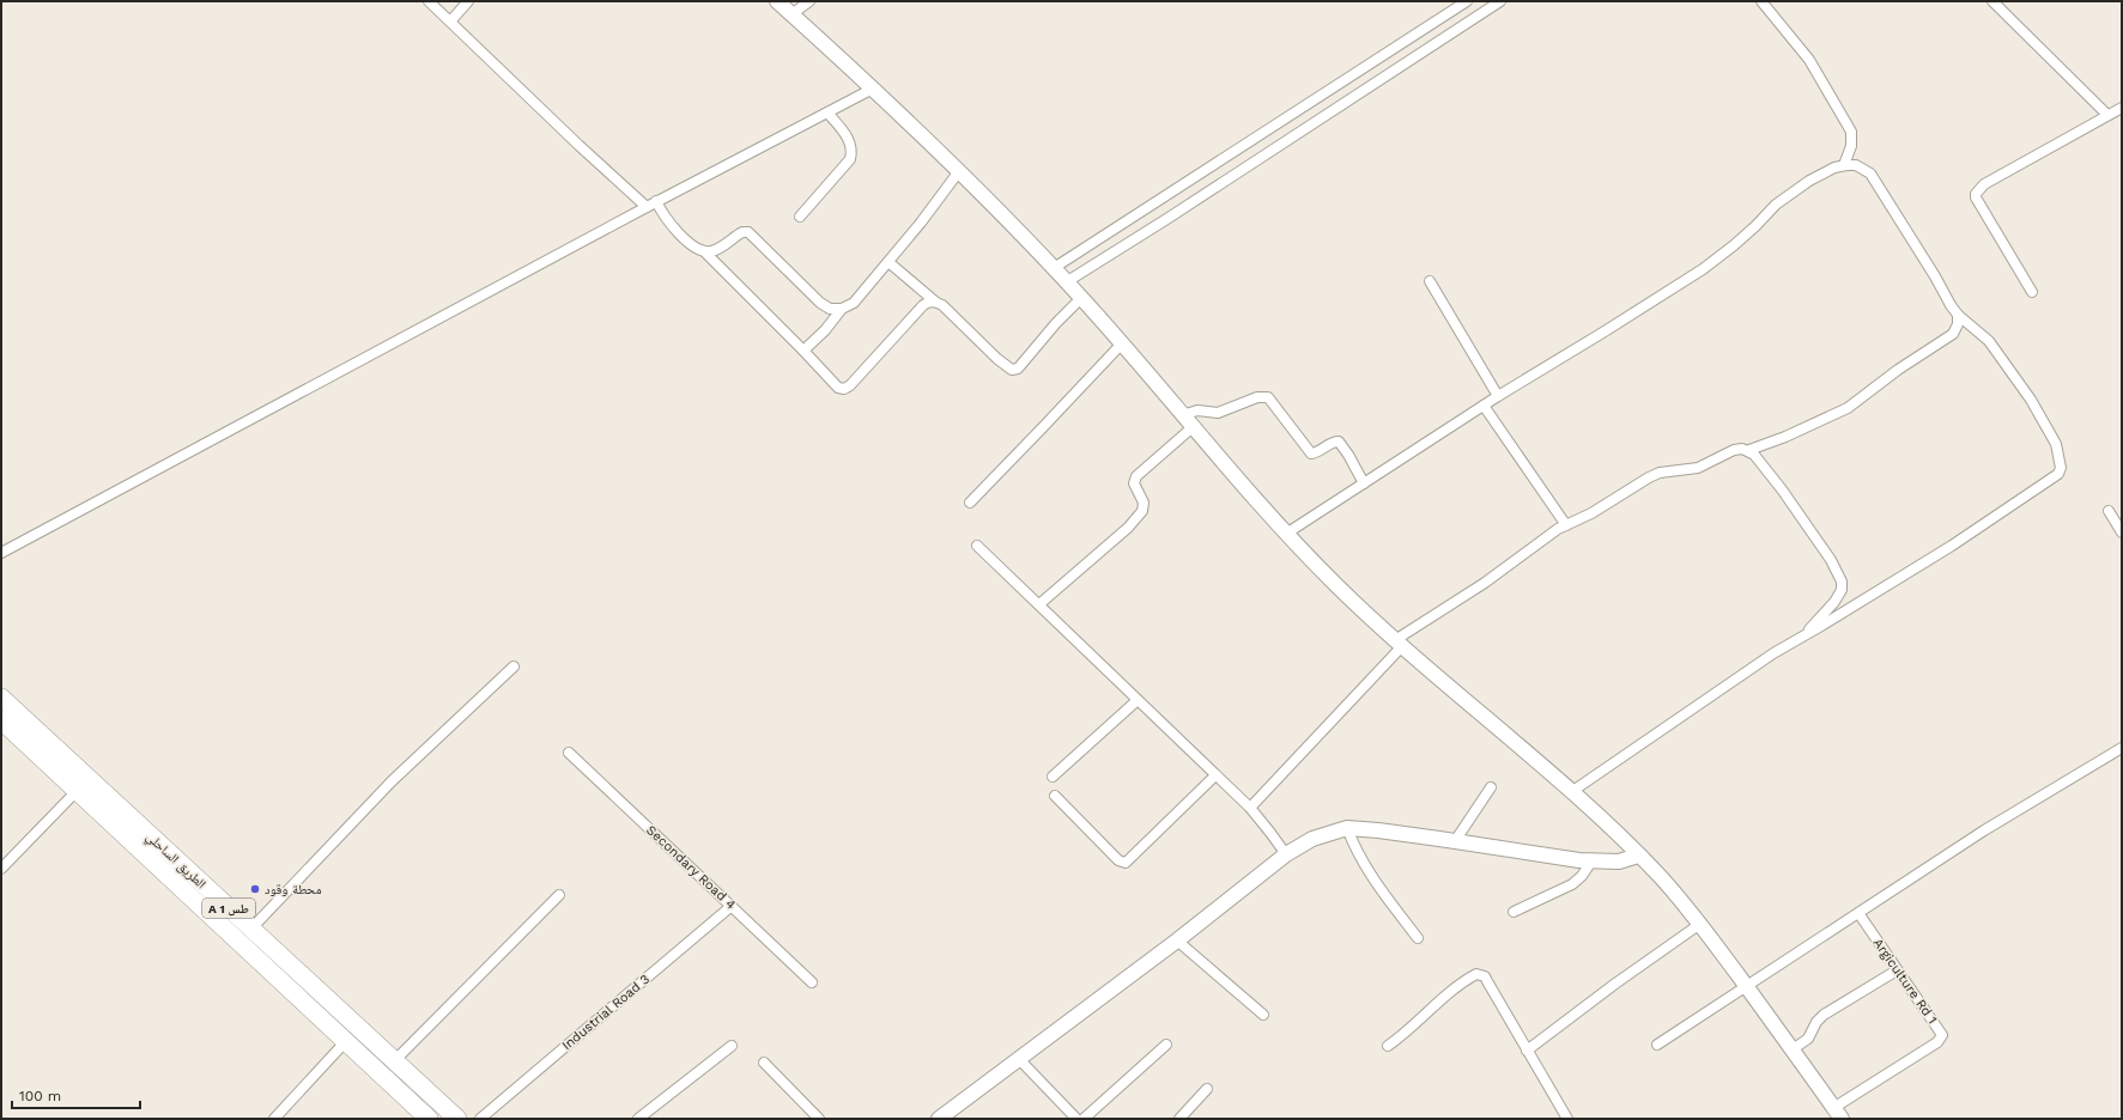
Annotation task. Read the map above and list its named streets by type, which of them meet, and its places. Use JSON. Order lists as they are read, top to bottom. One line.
{"streets":{"highway":["الطريق الساحلي","A 1 طس"],"street":["Secondary Road 4","Argiculture Rd 1","Industrial Road 3"]},"crossings":[["Secondary Road 4","Industrial Road 3"]],"places":["محطة وقود"],"scale_bar":"100 m"}
